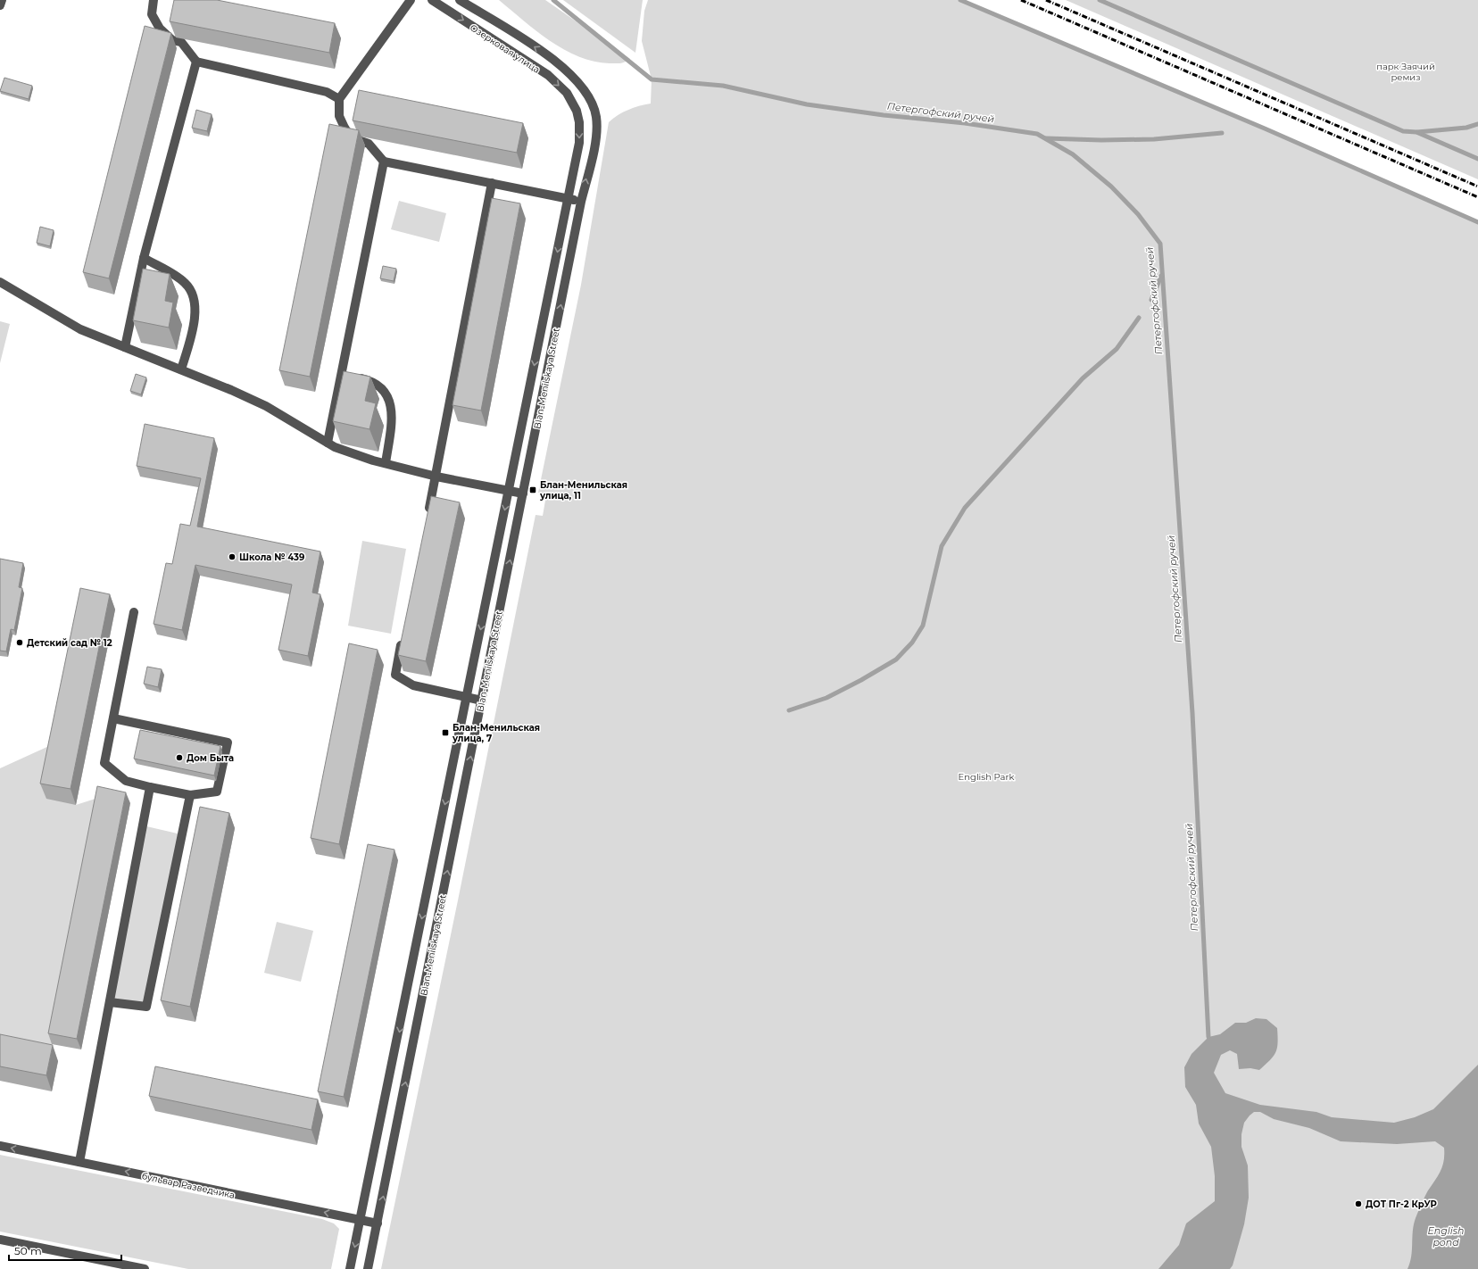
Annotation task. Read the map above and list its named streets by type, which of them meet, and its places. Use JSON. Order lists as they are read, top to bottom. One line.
{"streets":{"street":["Озерковая улица","Blan-Menilskaya Street","бульвар Разведчика"]},"crossings":[["Озерковая улица","Blan-Menilskaya Street"],["Blan-Menilskaya Street","бульвар Разведчика"]],"one_way":["бульвар Разведчика"],"water":["Петергофский ручей","English pond"],"parks":["парк Заячий ремиз","English Park"],"places":{"transit":["Блан-Менильская улица, 11","Блан-Менильская улица, 7"],"other":["Школа № 439","Детский сад № 12","Дом Быта","ДОТ Пг-2 КрУР"]},"scale_bar":"50 m"}
